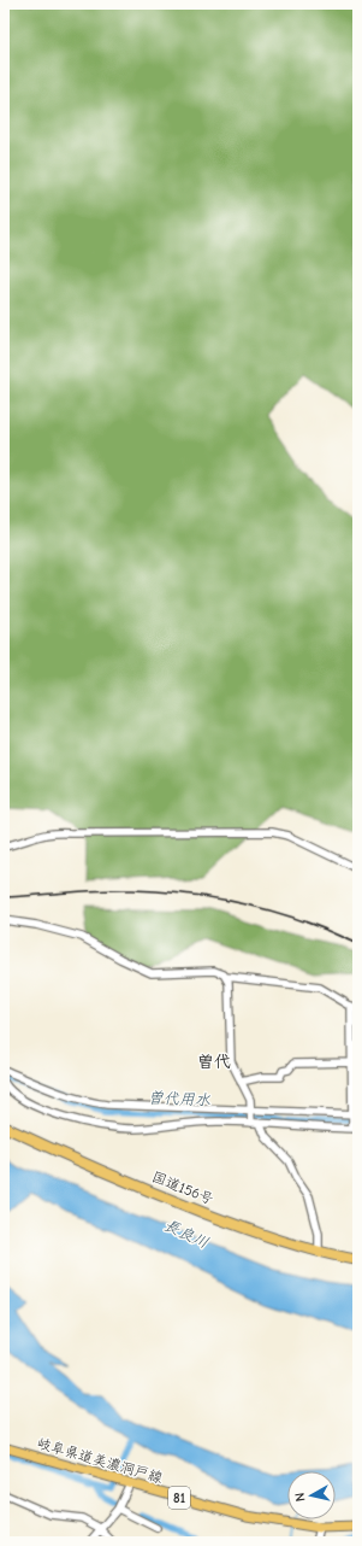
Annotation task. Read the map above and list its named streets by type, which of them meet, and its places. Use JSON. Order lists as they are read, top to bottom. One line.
{"streets":{"highway":["国道156号"],"main road":["岐阜県道美濃洞戸線","81"]},"districts":["曽代"],"water":["曽代用水","長良川"],"north":"left"}
